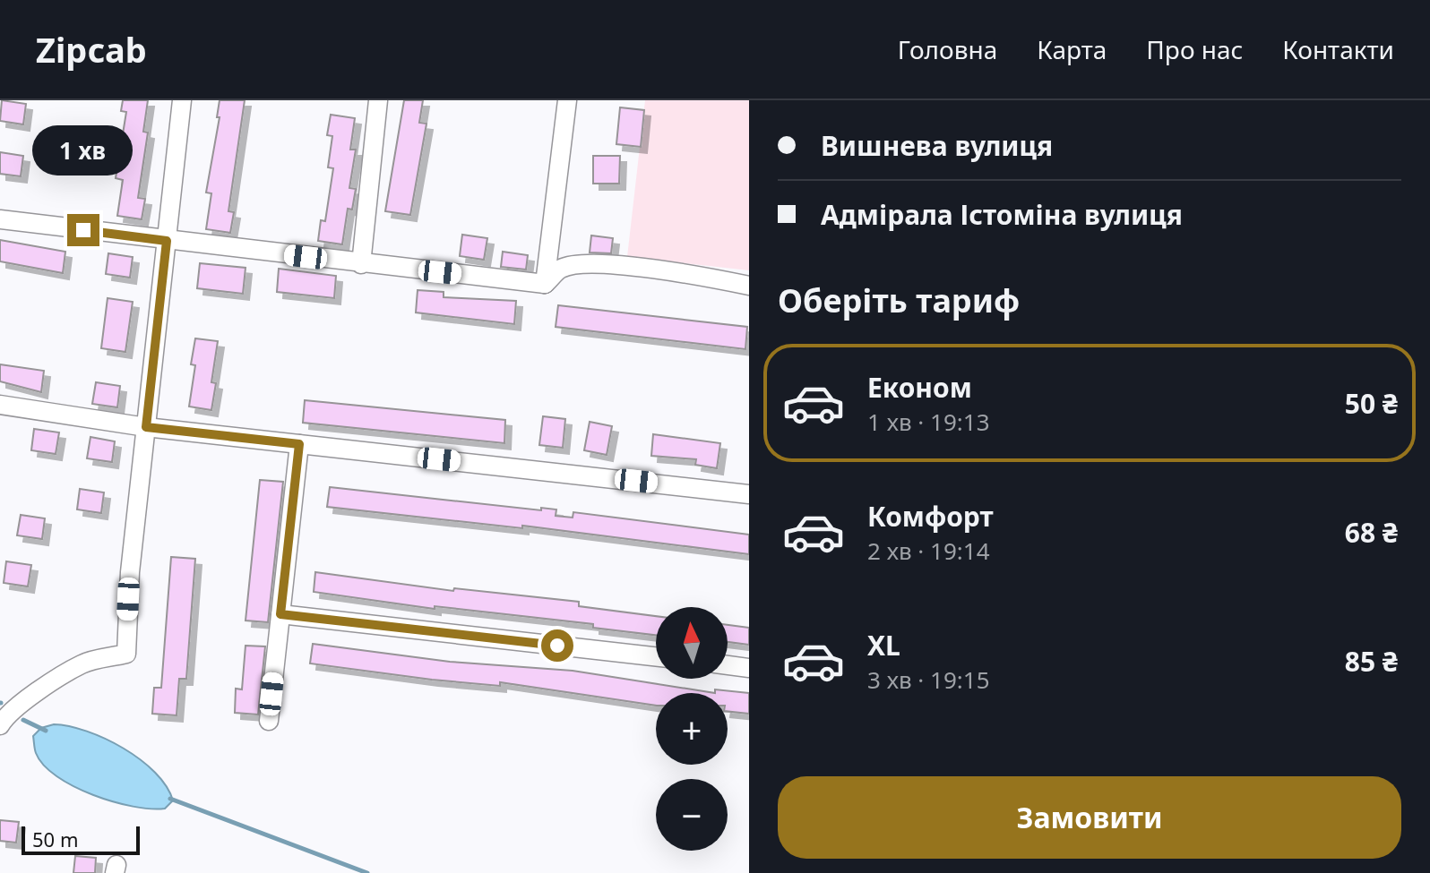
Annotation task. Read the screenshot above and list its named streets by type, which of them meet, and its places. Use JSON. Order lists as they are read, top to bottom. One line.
{"scale_bar":"50 m","north":"top","page":{"header":"Zipcab","nav":["Головна","Карта","Про нас","Контакти"],"banner":["Вишнева вулиця","Адмірала Істоміна вулиця"],"bubble":"1 хв","heading":"Оберіть тариф","list":[{"name":"Економ","note":"1 хв · 19:13","value":"50 ₴"},{"name":"Комфорт","note":"2 хв · 19:14","value":"68 ₴"},{"name":"XL","note":"3 хв · 19:15","value":"85 ₴"}],"map_buttons":["+","−"],"buttons":"Замовити","scale":"50 m"}}
